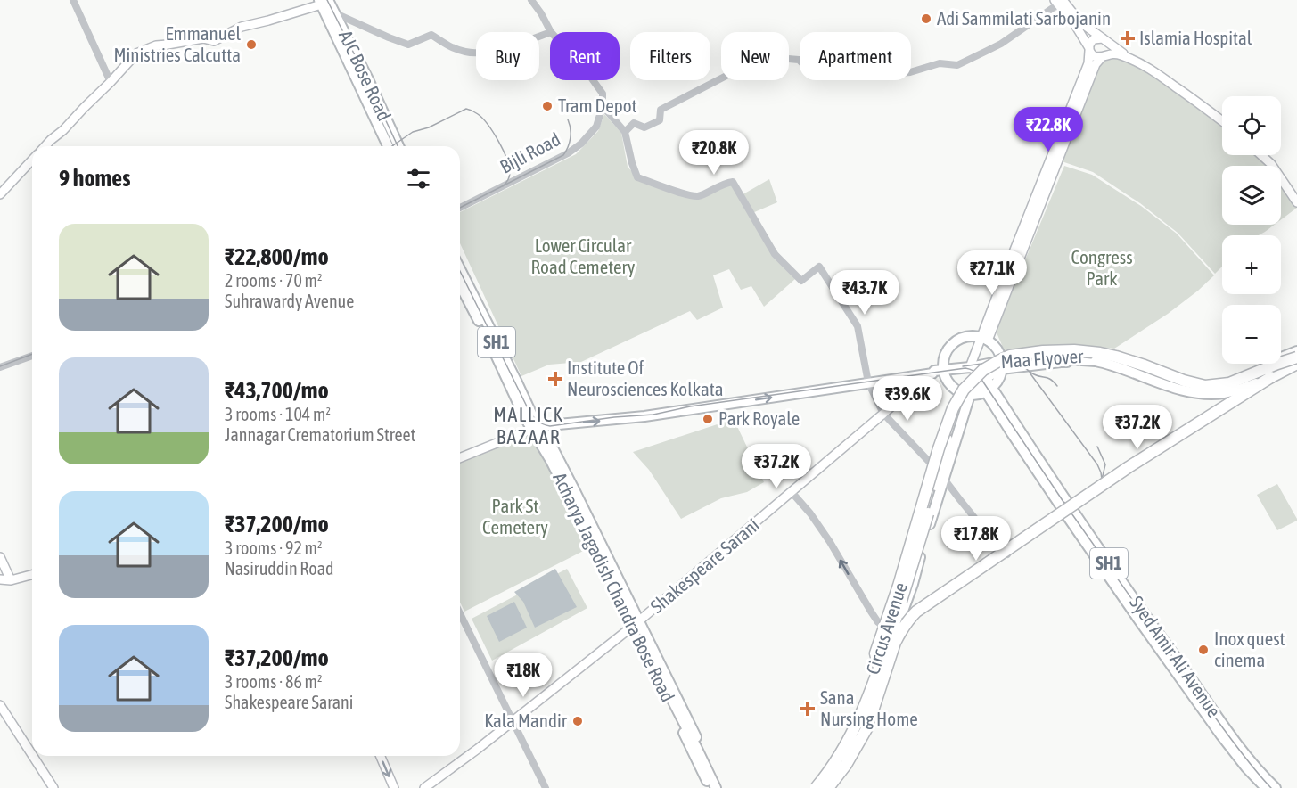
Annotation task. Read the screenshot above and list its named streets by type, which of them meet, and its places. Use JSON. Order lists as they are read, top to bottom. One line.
{"streets":{"highway":["Maa Flyover"],"main road":["AJC Bose Road","SH1","Shakespeare Sarani","Acharya Jagadish Chandra Bose Road","Circus Avenue","Syed Amir Ali Avenue"],"street":["Bijli Road"]},"crossings":[["SH1","Maa Flyover"],["SH1","Acharya Jagadish Chandra Bose Road"],["Maa Flyover","Shakespeare Sarani"],["Maa Flyover","Acharya Jagadish Chandra Bose Road"],["Maa Flyover","Circus Avenue"],["Shakespeare Sarani","Acharya Jagadish Chandra Bose Road"]],"districts":["MALLICK BAZAAR"],"parks":["Lower Circular Road Cemetery","Congress Park","Park St Cemetery"],"places":{"other":["Adi Sammilati Sarbojanin","Emmanuel Ministries Calcutta","Tram Depot","Park Royale","Inox quest cinema","Kala Mandir"],"health":["Islamia Hospital","Institute Of Neurosciences Kolkata","Sana Nursing Home"]},"page":{"chip":["Buy","Rent","Filters","New","Apartment"],"map_buttons":["+","−"],"price":["₹22.8K","₹20.8K","₹27.1K","₹43.7K","₹39.6K","₹37.2K","₹37.2K","₹17.8K","₹18K"],"heading":"9 homes","list":[{"name":"₹22,800/mo","note":"2 rooms · 70 m² · Suhrawardy Avenue"},{"name":"₹43,700/mo","note":"3 rooms · 104 m² · Jannagar Crematorium Street"},{"name":"₹37,200/mo","note":"3 rooms · 92 m² · Nasiruddin Road"},{"name":"₹37,200/mo","note":"3 rooms · 86 m² · Shakespeare Sarani"}]}}
